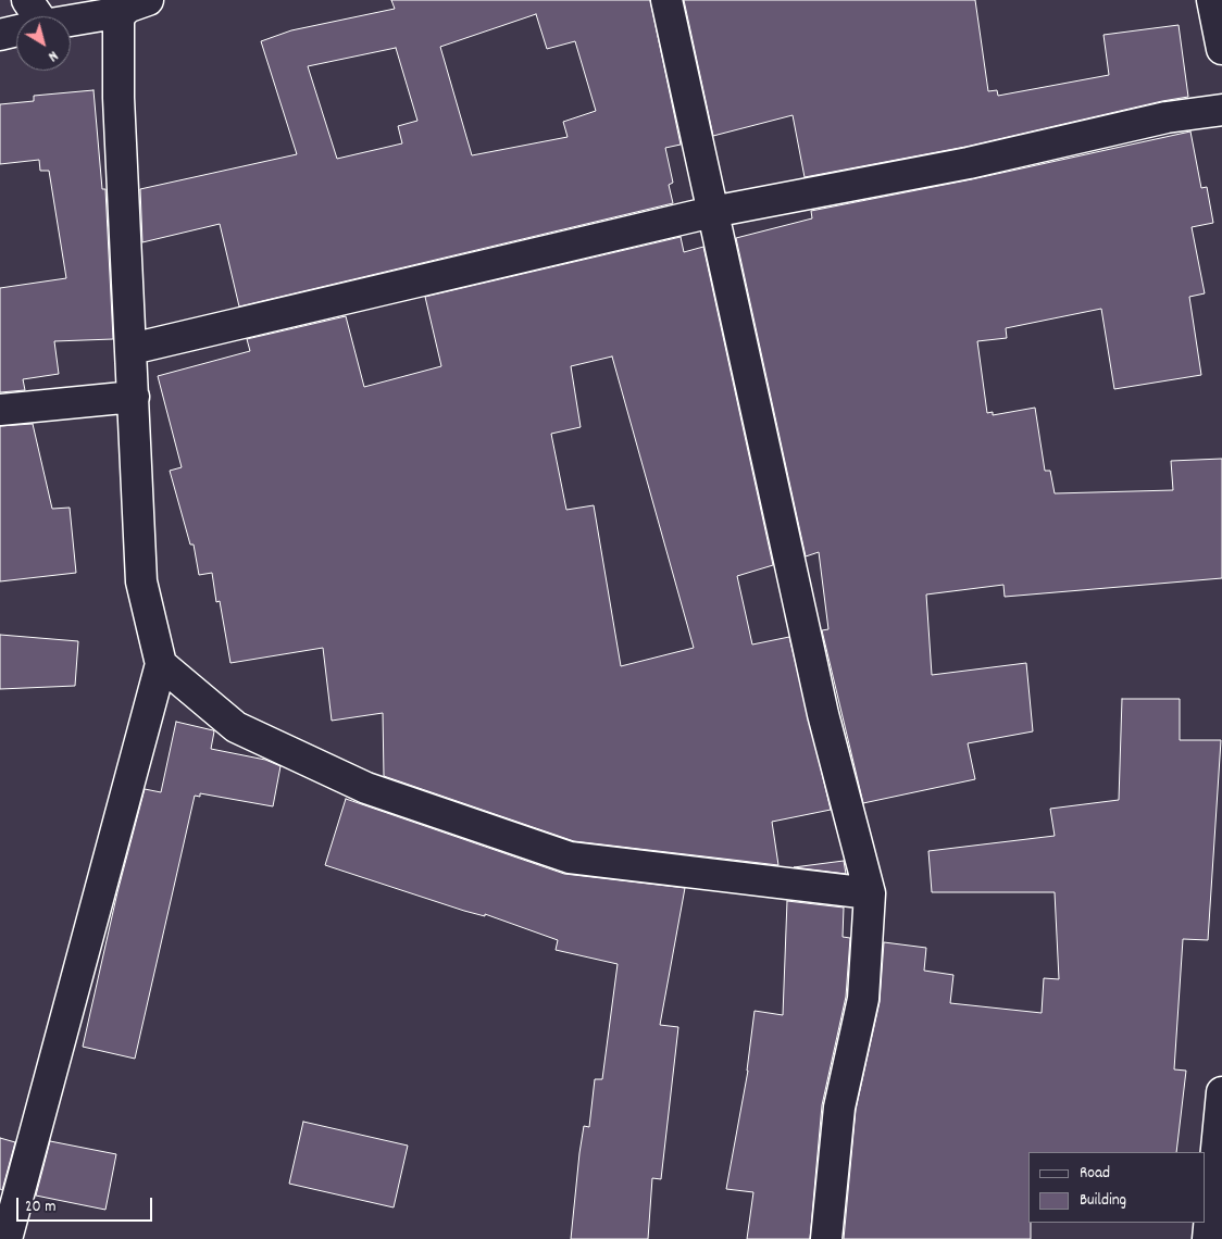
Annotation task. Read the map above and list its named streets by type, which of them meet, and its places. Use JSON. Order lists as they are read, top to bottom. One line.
{"legend":["Road","Building"],"scale_bar":"20 m","north":"bottom right"}
